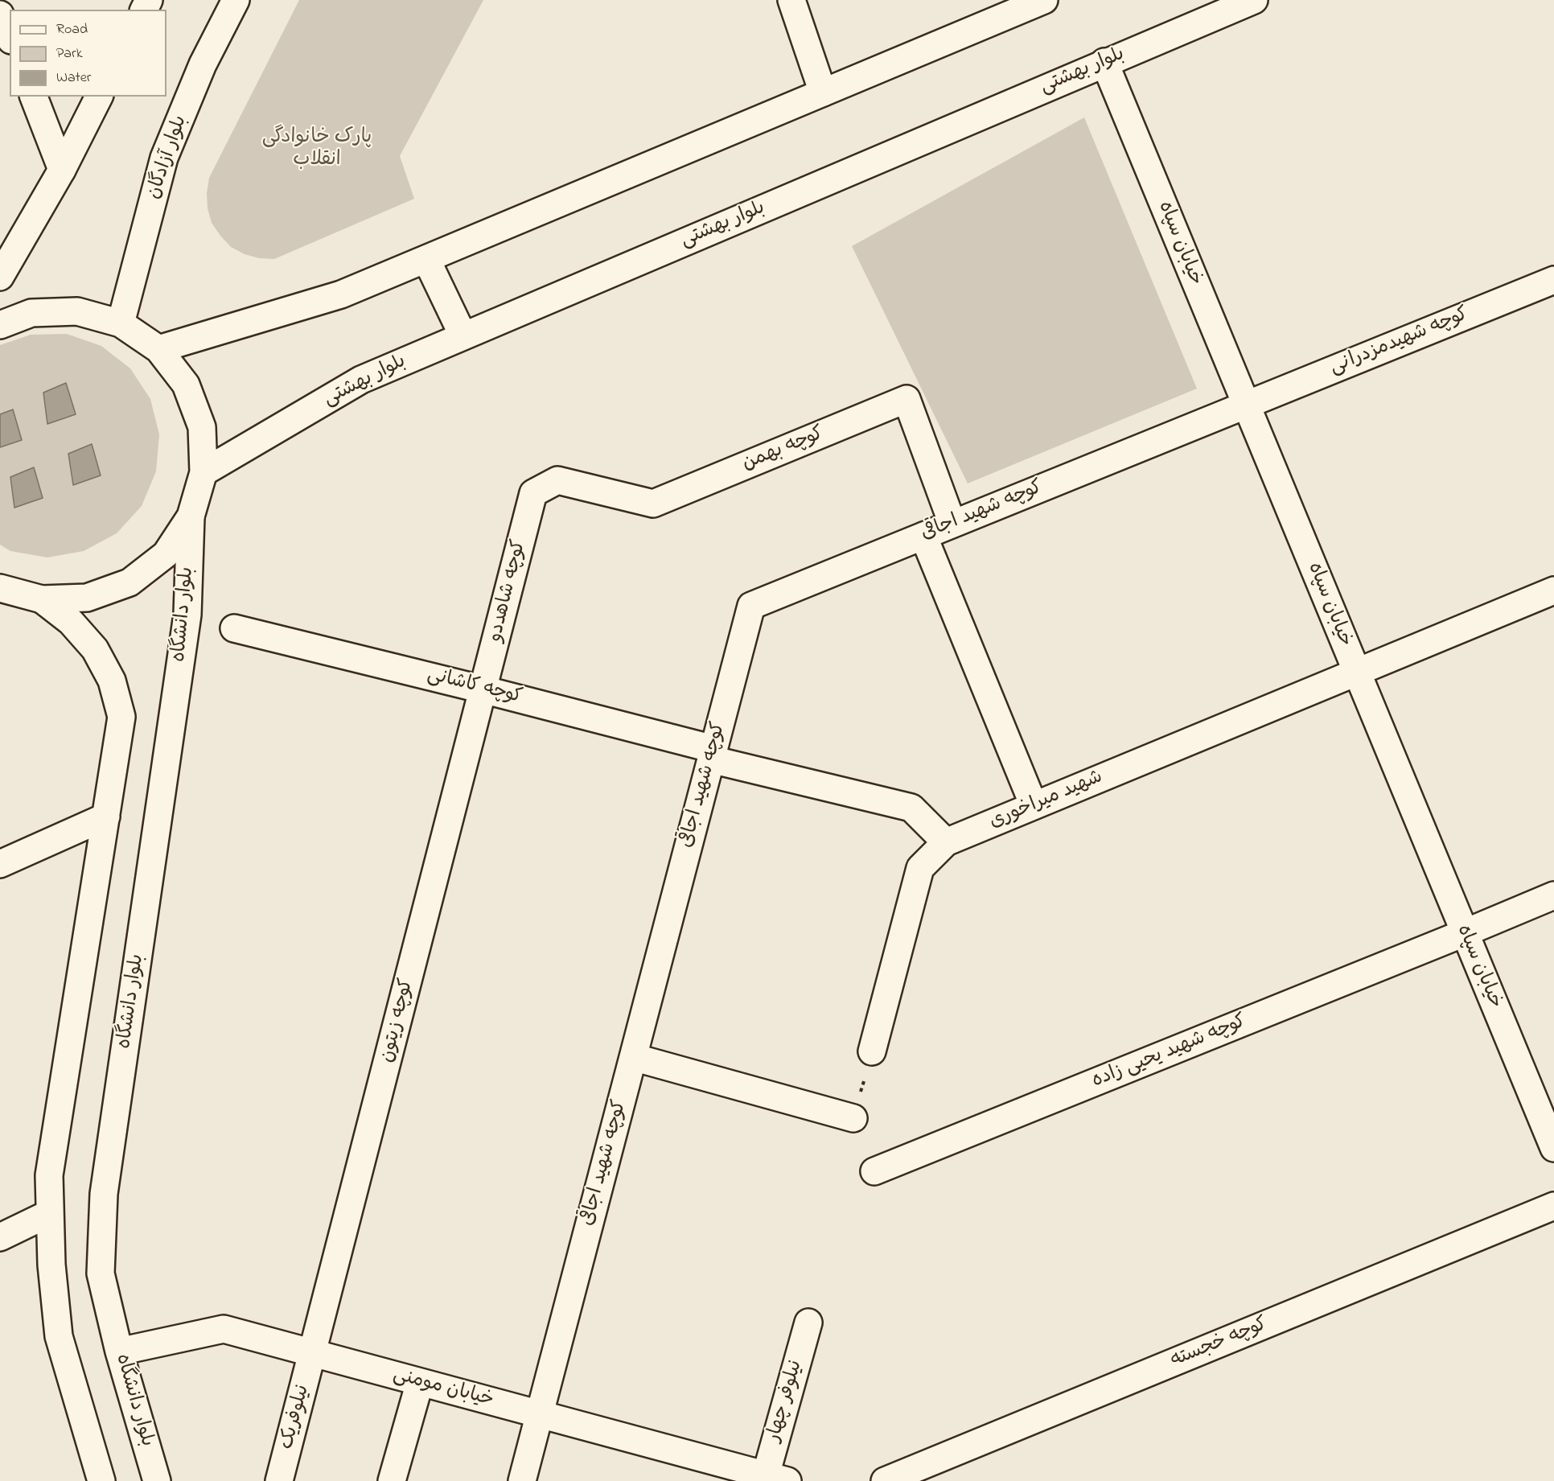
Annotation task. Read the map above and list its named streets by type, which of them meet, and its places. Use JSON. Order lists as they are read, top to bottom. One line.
{"streets":{"street":["بلوار بهشتی","بلوار آزادگان","خیابان سپاه","کوچه شهیدمزدرانی","کوچه بهمن","کوچه شهید اجاقی","کوچه شاهددو","بلوار دانشگاه","کوچه کاشانی","شهید میراخوری","کوچه زیتون","کوچه شهید یحیی زاده","کوچه خجسته","خیابان مومنی","نیلوفر چهار","نیلوفریک"]},"crossings":[["بلوار بهشتی","خیابان سپاه"],["خیابان سپاه","کوچه شهیدمزدرانی"],["خیابان سپاه","کوچه شهید اجاقی"],["خیابان سپاه","شهید میراخوری"],["خیابان سپاه","کوچه شهید یحیی زاده"],["کوچه شهیدمزدرانی","کوچه شهید اجاقی"],["کوچه بهمن","کوچه شهید اجاقی"],["کوچه بهمن","کوچه شاهددو"],["کوچه شهید اجاقی","کوچه کاشانی"],["کوچه شهید اجاقی","خیابان مومنی"],["کوچه شاهددو","کوچه کاشانی"],["کوچه شاهددو","کوچه زیتون"],["بلوار دانشگاه","خیابان مومنی"],["کوچه کاشانی","شهید میراخوری"],["کوچه کاشانی","کوچه زیتون"],["کوچه زیتون","خیابان مومنی"],["کوچه زیتون","نیلوفریک"],["خیابان مومنی","نیلوفر چهار"],["خیابان مومنی","نیلوفریک"]],"parks":["پارک خانوادگی انقلاب"],"legend":["Road","Park","Water"]}
